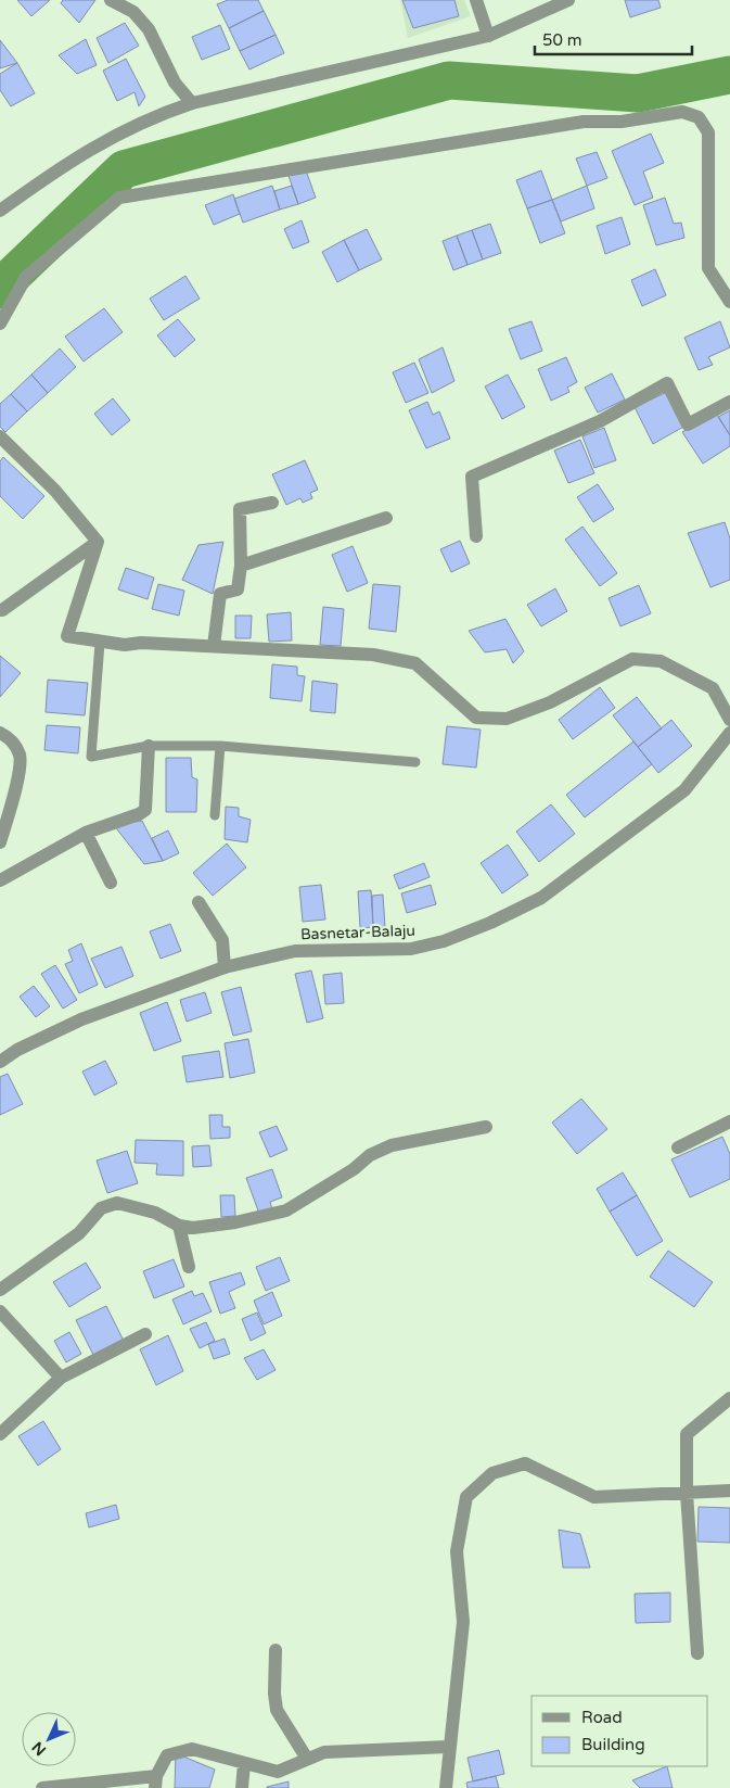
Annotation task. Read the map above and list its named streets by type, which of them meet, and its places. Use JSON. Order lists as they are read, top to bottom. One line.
{"streets":{"street":["Basnetar-Balaju"]},"legend":["Road","Building"],"scale_bar":"50 m","north":"bottom left"}
